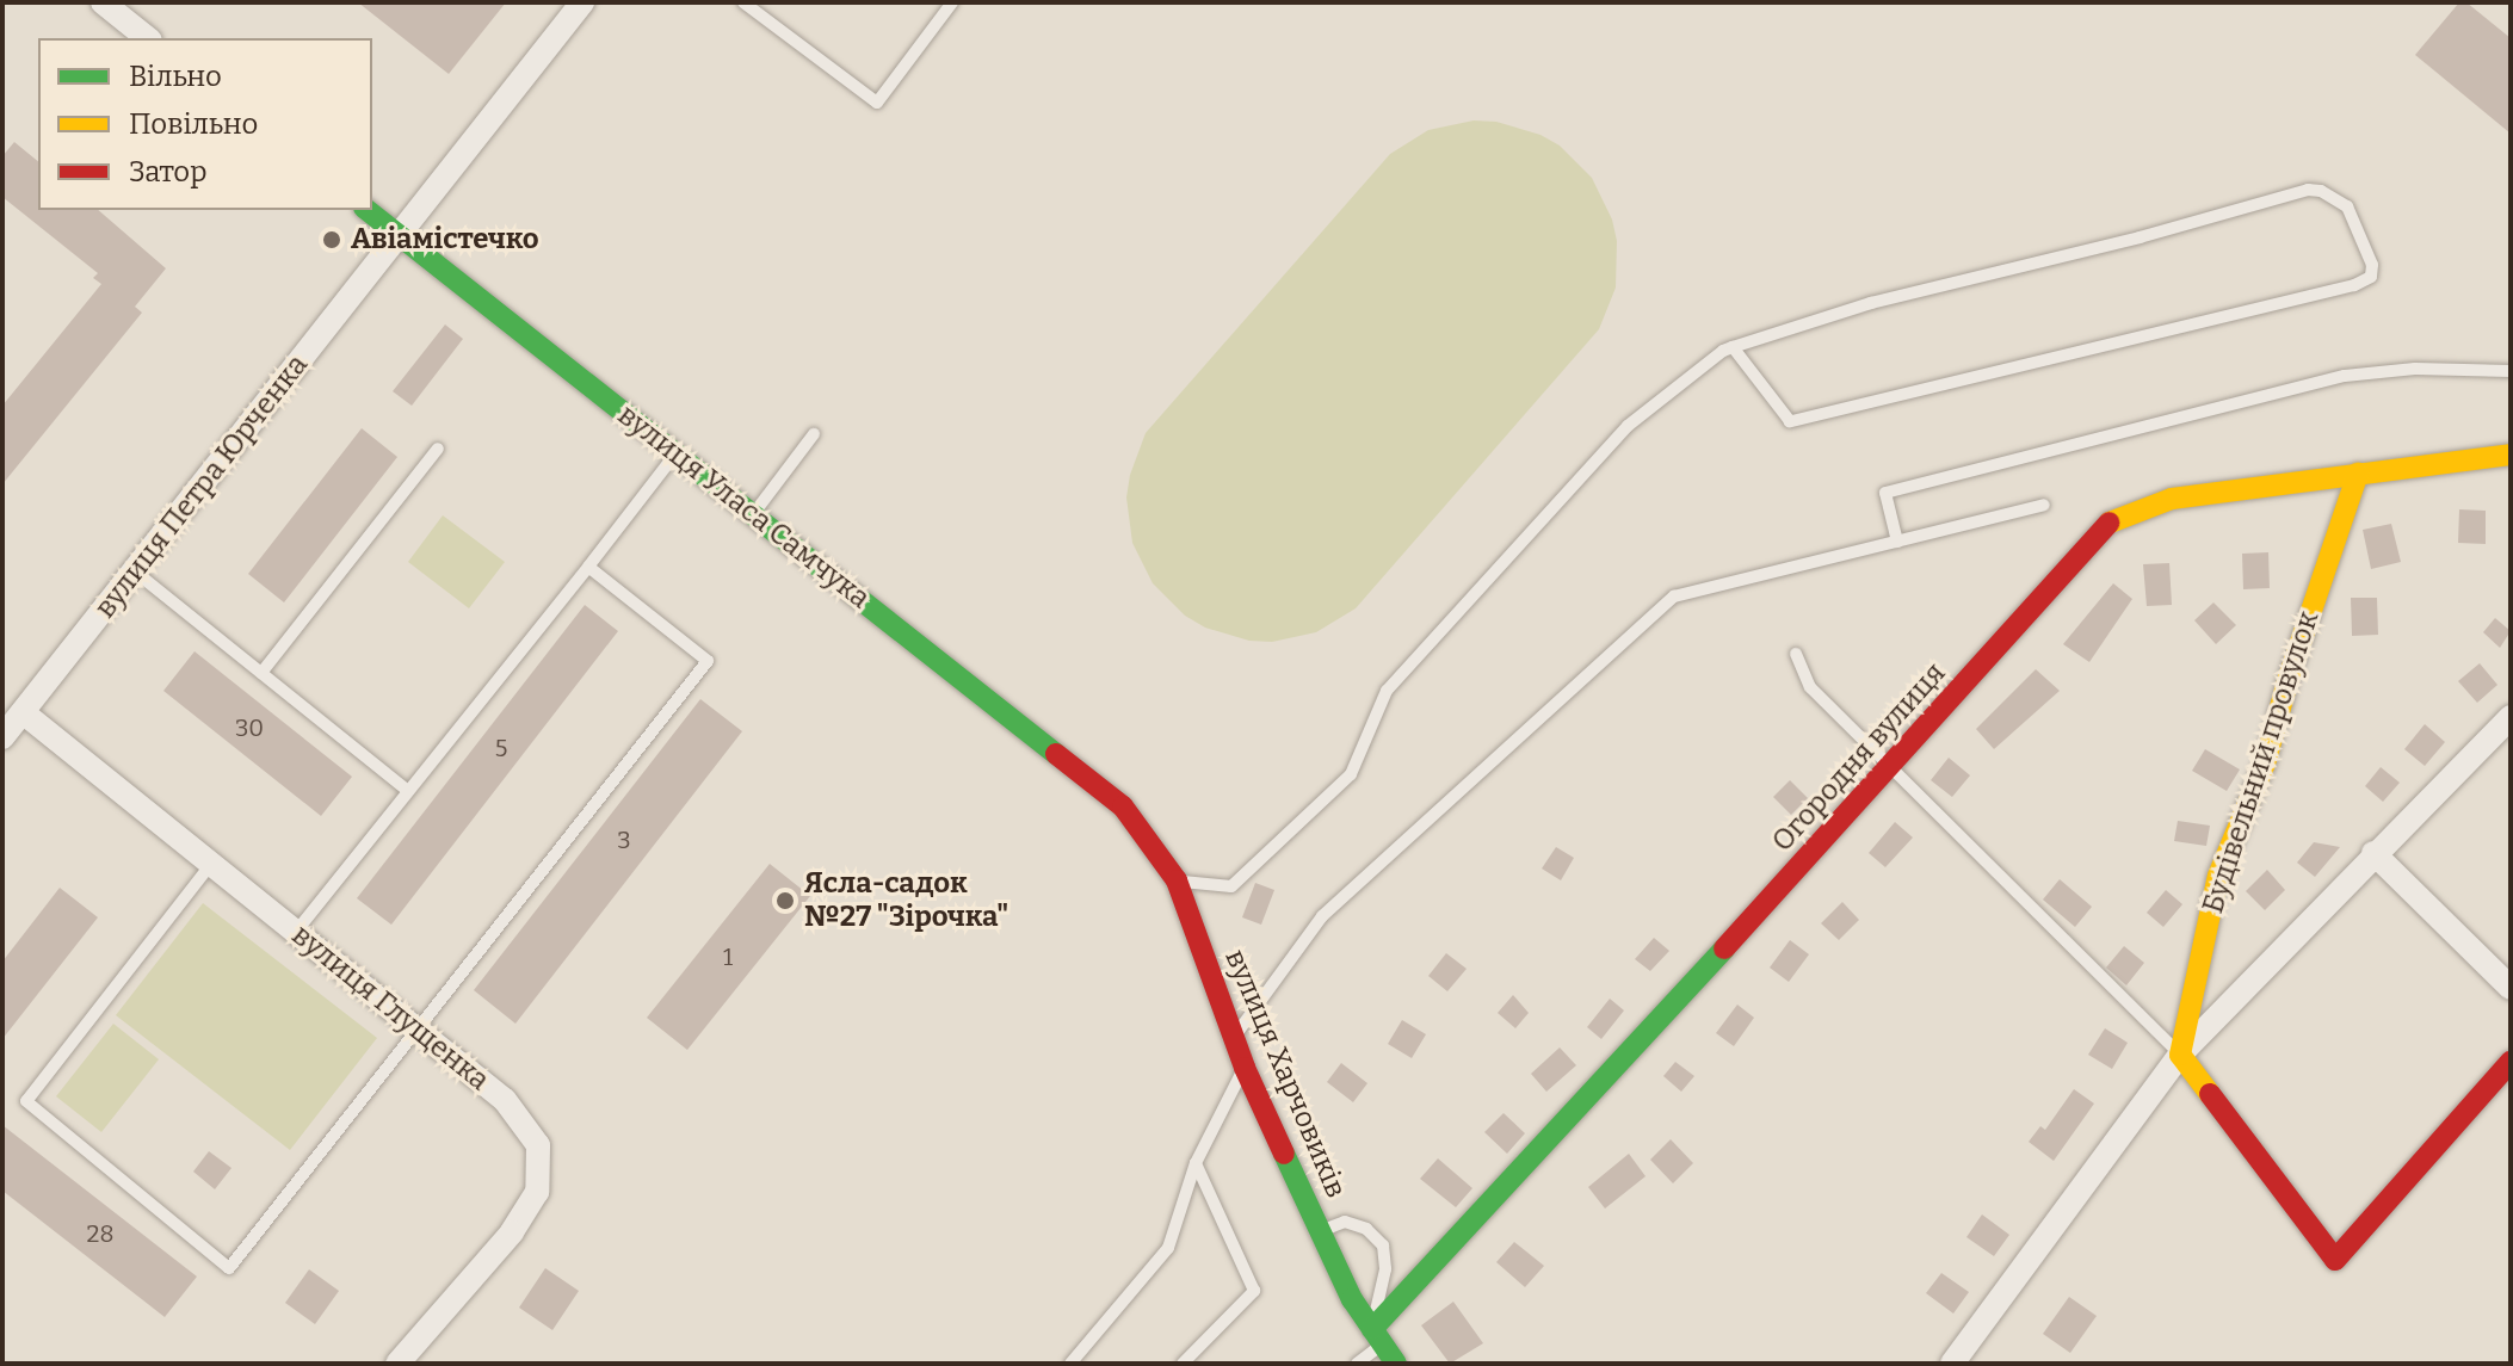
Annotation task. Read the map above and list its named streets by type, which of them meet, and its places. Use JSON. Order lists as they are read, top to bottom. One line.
{"streets":{"street":["вулиця Петра Юрченка","вулиця Уласа Самчука","Огородня вулиця","Будівельний провулок","вулиця Глущенка","вулиця Харчовиків"]},"crossings":[["вулиця Петра Юрченка","вулиця Уласа Самчука"],["вулиця Петра Юрченка","вулиця Глущенка"],["вулиця Уласа Самчука","вулиця Харчовиків"],["Огородня вулиця","Будівельний провулок"],["Огородня вулиця","вулиця Харчовиків"]],"places":["Авіамістечко","Ясла-садок №27 \"Зірочка\""],"house_numbers":["30","5","3","1","28"],"legend":["Вільно","Повільно","Затор"]}
